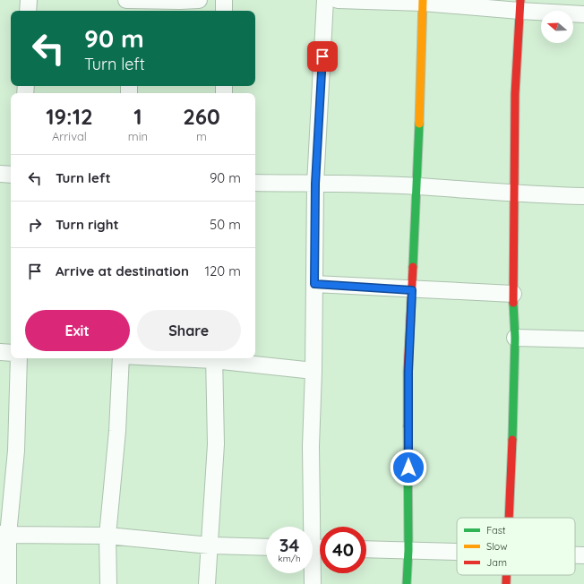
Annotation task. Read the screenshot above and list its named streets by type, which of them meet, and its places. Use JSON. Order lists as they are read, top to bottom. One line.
{"legend":["Fast","Slow","Jam"],"north":"left","page":{"turn":["90 m","Turn left"],"eta":["19:12","Arrival","1","min","260","m"],"list":[{"name":"Turn left","value":"90 m"},{"name":"Turn right","value":"50 m"},{"name":"Arrive at destination","value":"120 m"}],"buttons":["Exit","Share"],"speed":"34 km/h","limit":"40"}}
